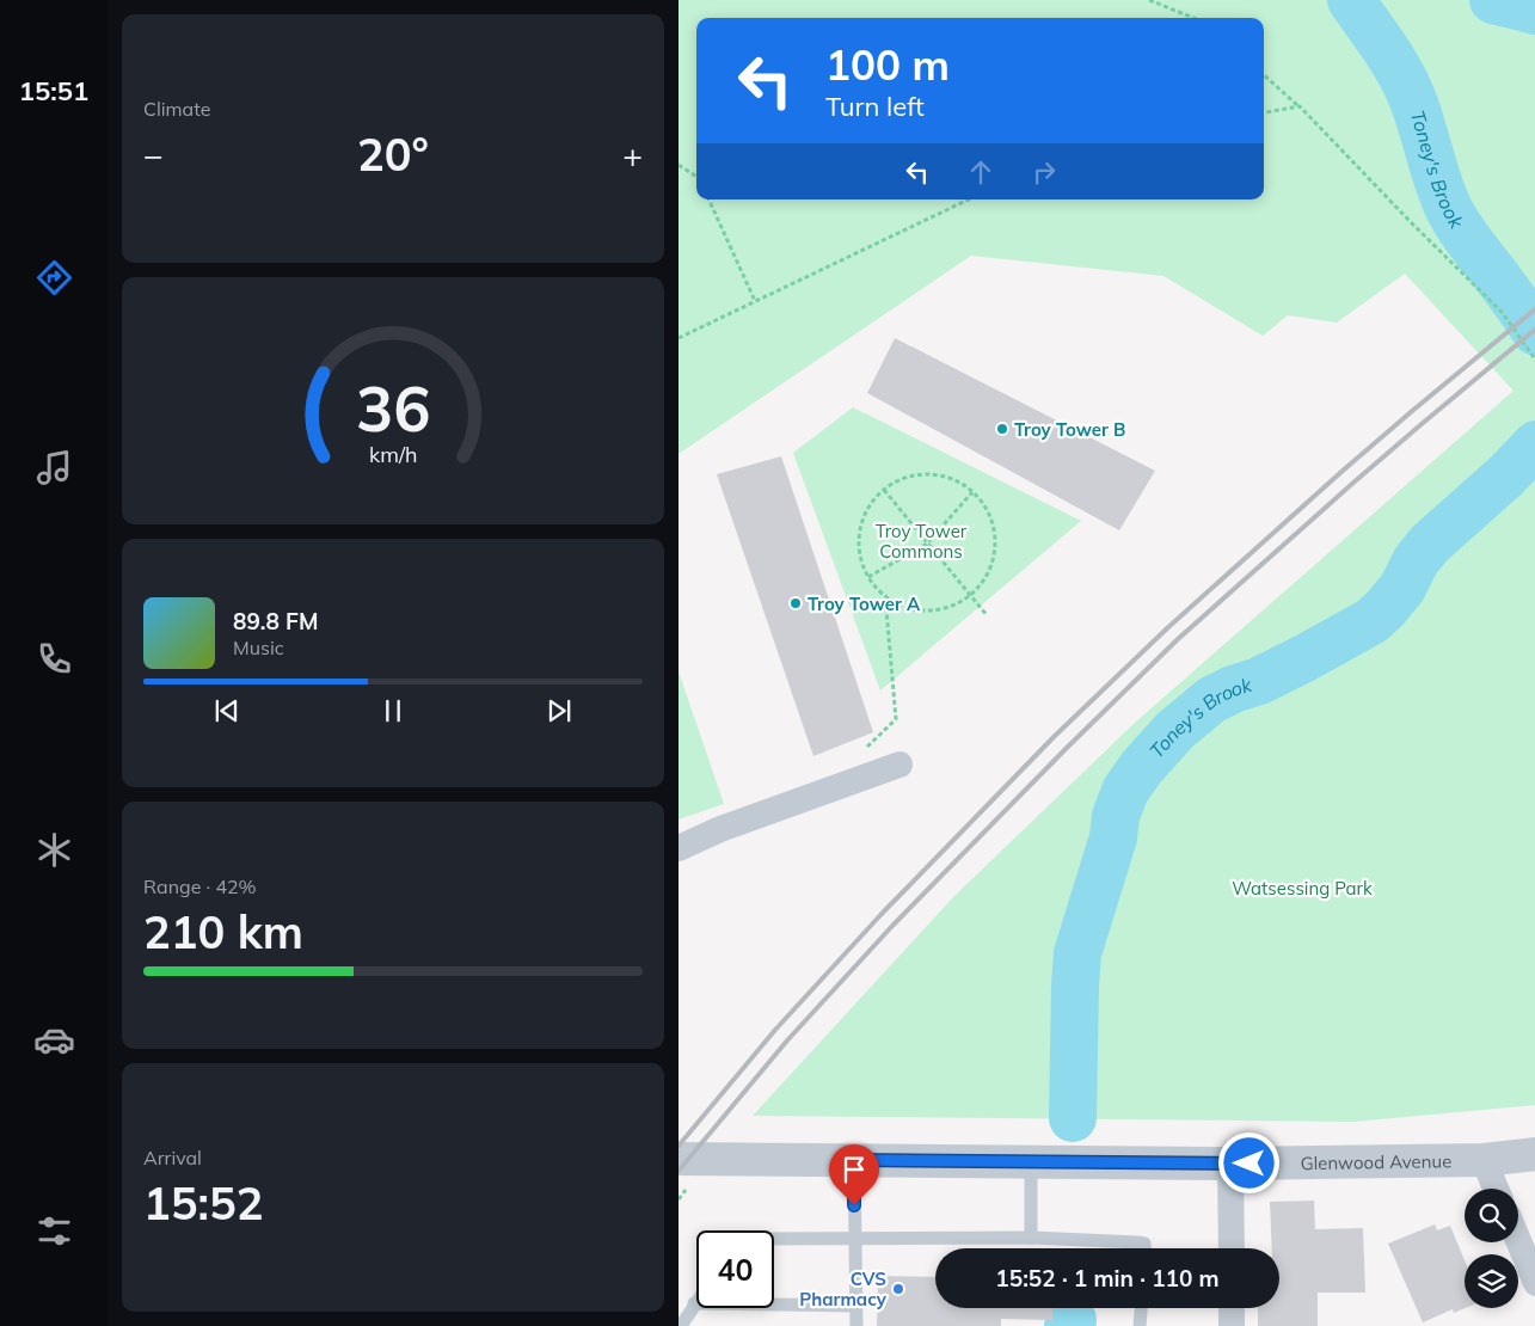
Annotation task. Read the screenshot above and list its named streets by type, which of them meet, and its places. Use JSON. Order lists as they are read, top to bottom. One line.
{"streets":{"street":["Glenwood Avenue"]},"water":["Toney's Brook"],"parks":["Troy Tower Commons","Watsessing Park"],"places":["Troy Tower B","Troy Tower A","CVS Pharmacy"],"page":{"tabs":"15:51","tile":["Climate",["Range · 42%","210 km"],["Arrival","15:52"]],"turn":["100 m","Turn left"],"heat":["−","20°","+"],"song":["89.8 FM","Music"],"limit":"40","trip":"15:52 · 1 min · 110 m","gauge":["36","km/h"]}}
